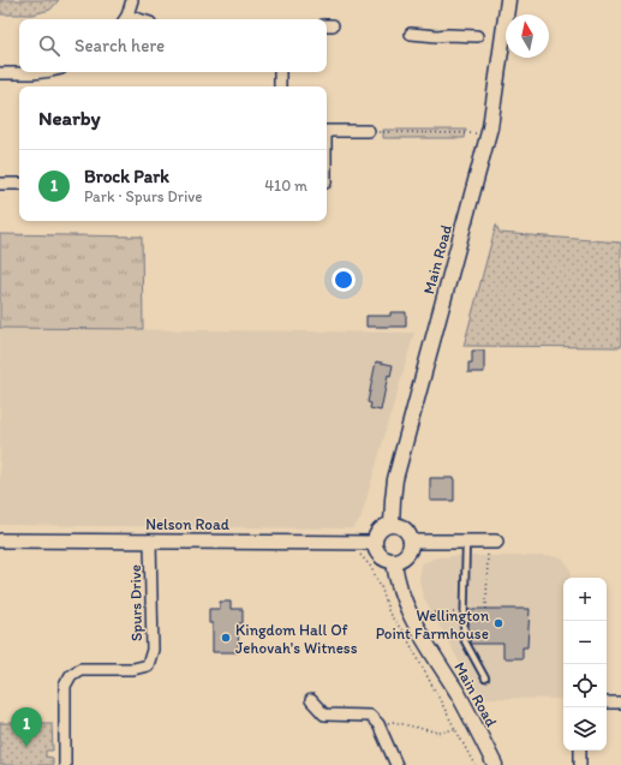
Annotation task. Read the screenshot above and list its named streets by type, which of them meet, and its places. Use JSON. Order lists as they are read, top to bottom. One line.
{"streets":{"main road":["Main Road"],"street":["Nelson Road","Spurs Drive"]},"crossings":[["Main Road","Nelson Road"],["Nelson Road","Spurs Drive"]],"places":["Wellington Point Farmhouse","Kingdom Hall Of Jehovah's Witness"],"north":"top","page":{"search":"Search here","heading":"Nearby","list":[{"mark":"1","name":"Brock Park","note":"Park · Spurs Drive","value":"410 m"}],"map_buttons":["+","−"],"pins":"1"}}
